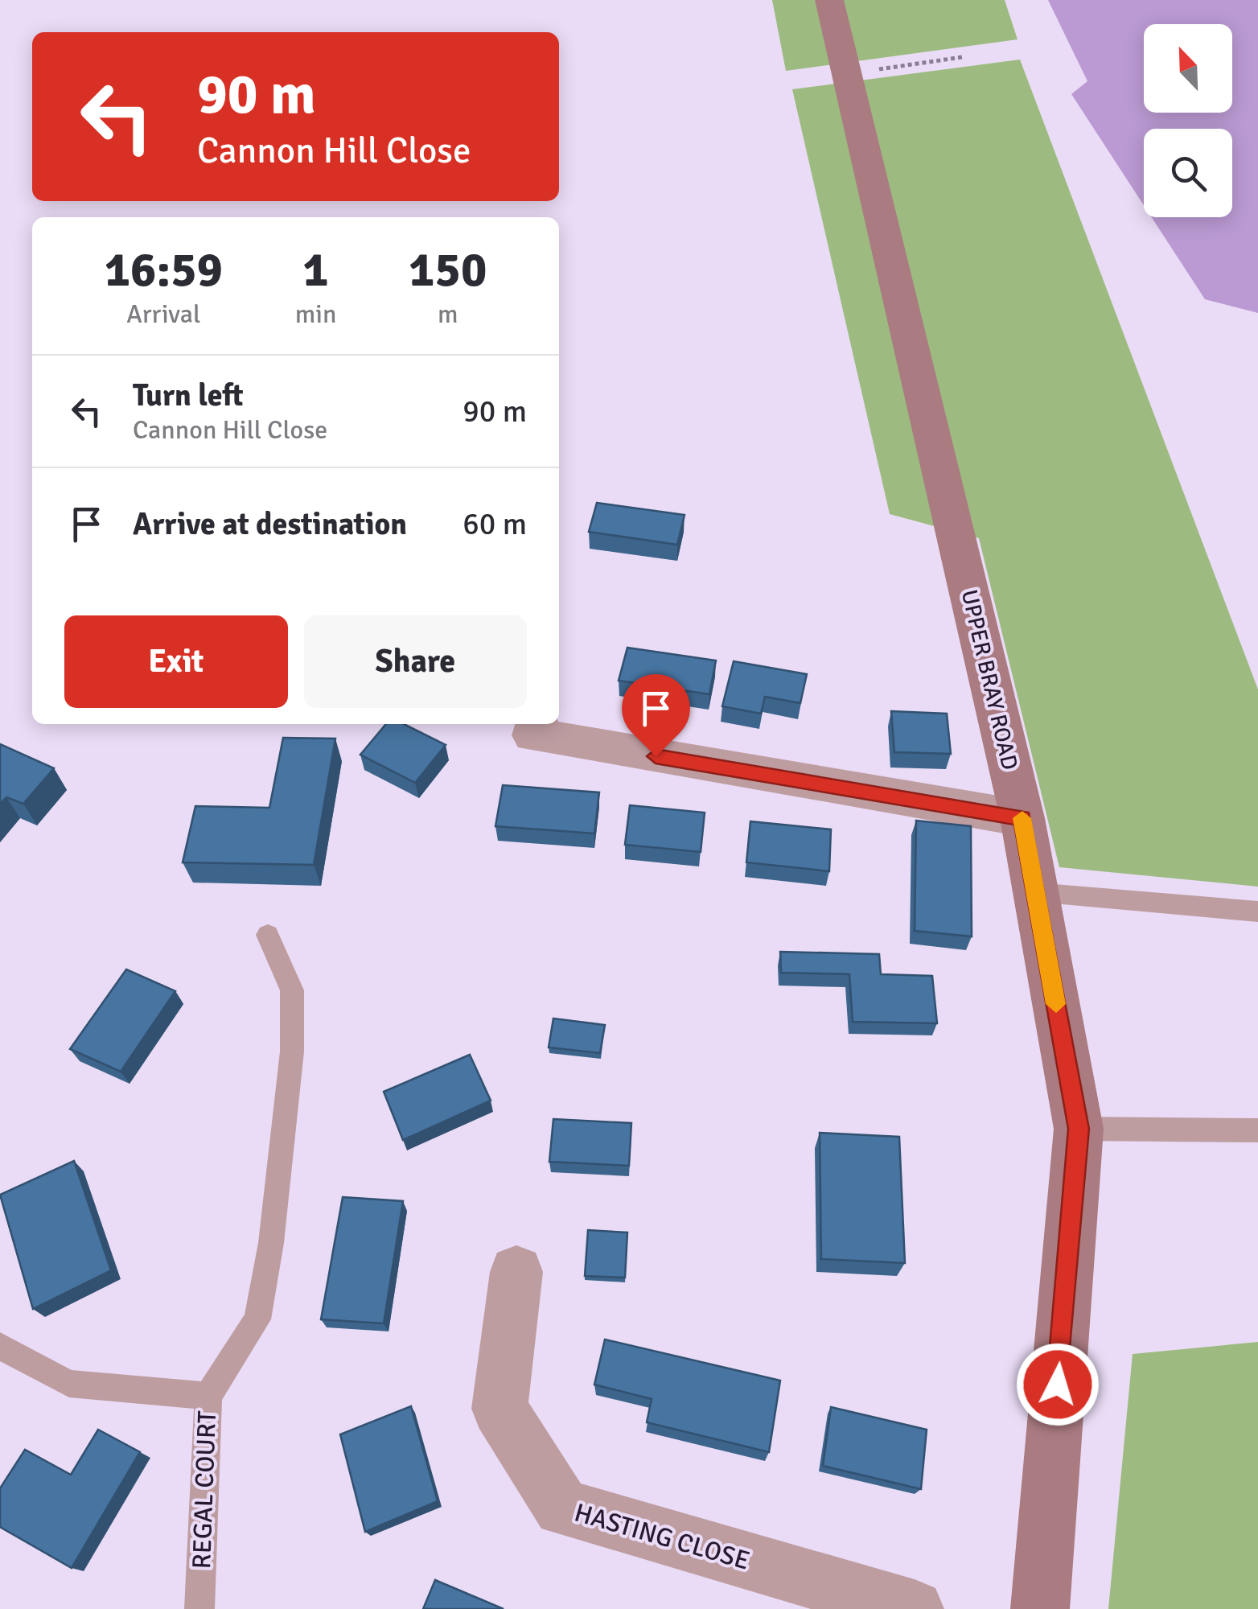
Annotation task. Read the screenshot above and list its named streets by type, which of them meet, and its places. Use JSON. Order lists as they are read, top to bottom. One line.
{"streets":{"main road":["UPPER BRAY ROAD"],"street":["HASTING CLOSE"],"lane":["REGAL COURT"]},"north":"top left","page":{"turn":["90 m","Cannon Hill Close"],"eta":["16:59","Arrival","1","min","150","m"],"list":[{"name":"Turn left","note":"Cannon Hill Close","value":"90 m"},{"name":"Arrive at destination","value":"60 m"}],"buttons":["Exit","Share"]}}
